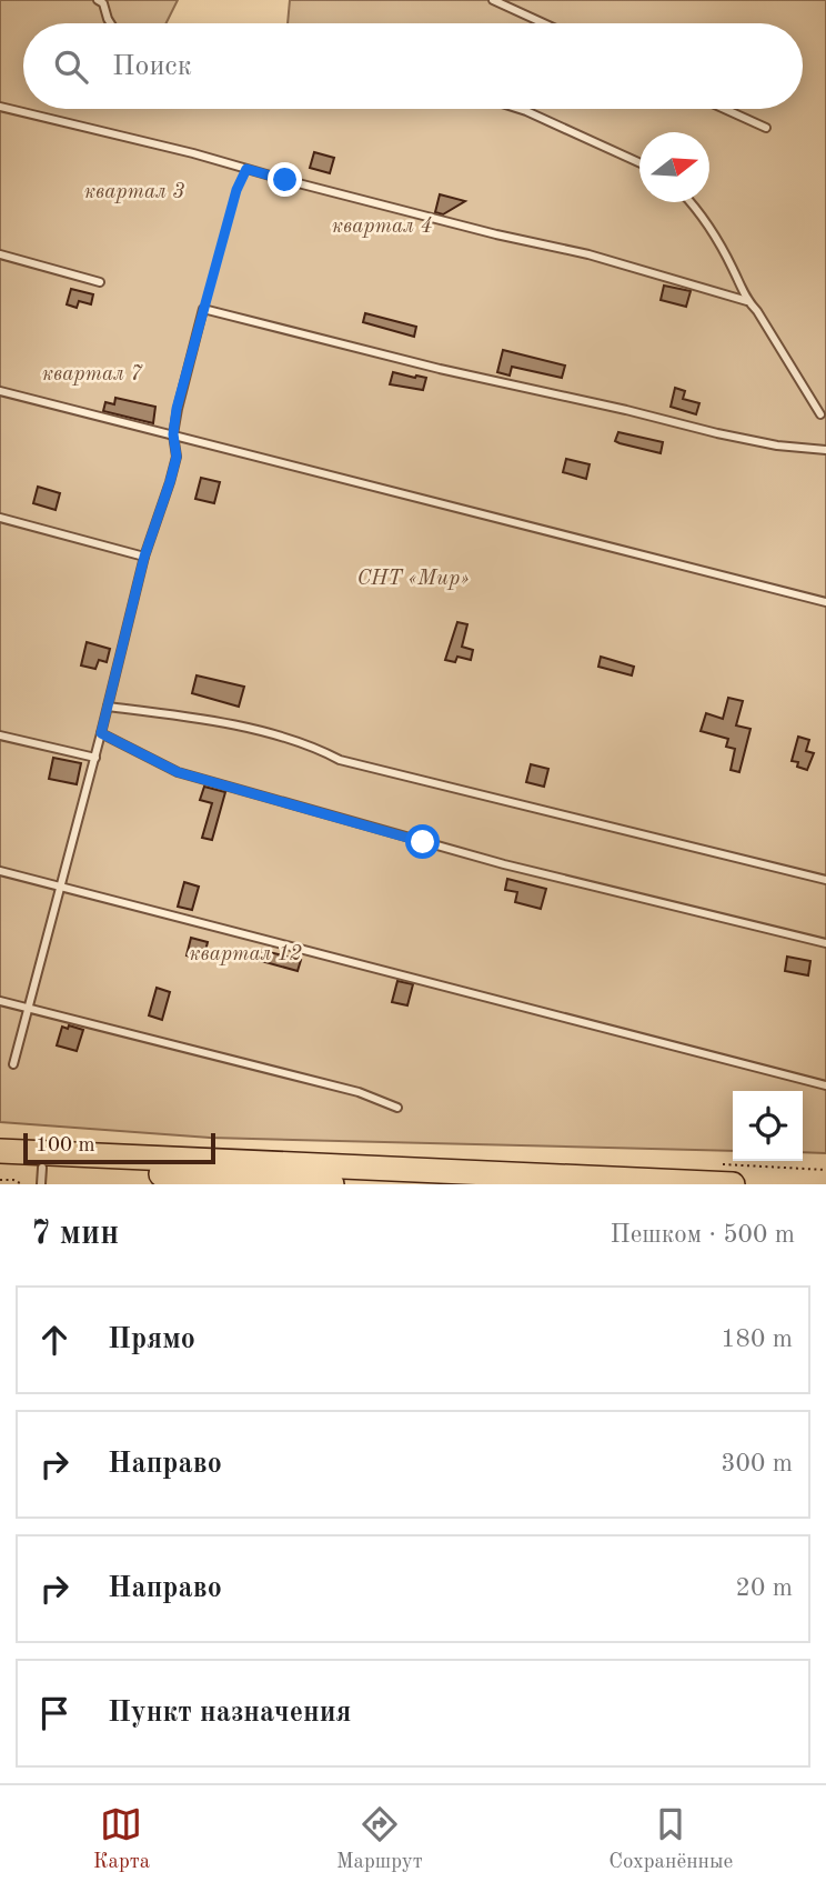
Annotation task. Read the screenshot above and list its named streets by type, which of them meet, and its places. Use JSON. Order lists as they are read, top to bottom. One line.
{"parks":["квартал 3","квартал 4","квартал 7","СНТ «Мир»","квартал 12"],"scale_bar":"100 m","north":"right","page":{"search":"Поиск","scale":"100 m","heading":["7 мин","Пешком · 500 m"],"list":[["Прямо","180 m"],["Направо","300 m"],["Направо","20 m"],"Пункт назначения"],"nav":["Карта","Маршрут","Сохранённые"]}}
